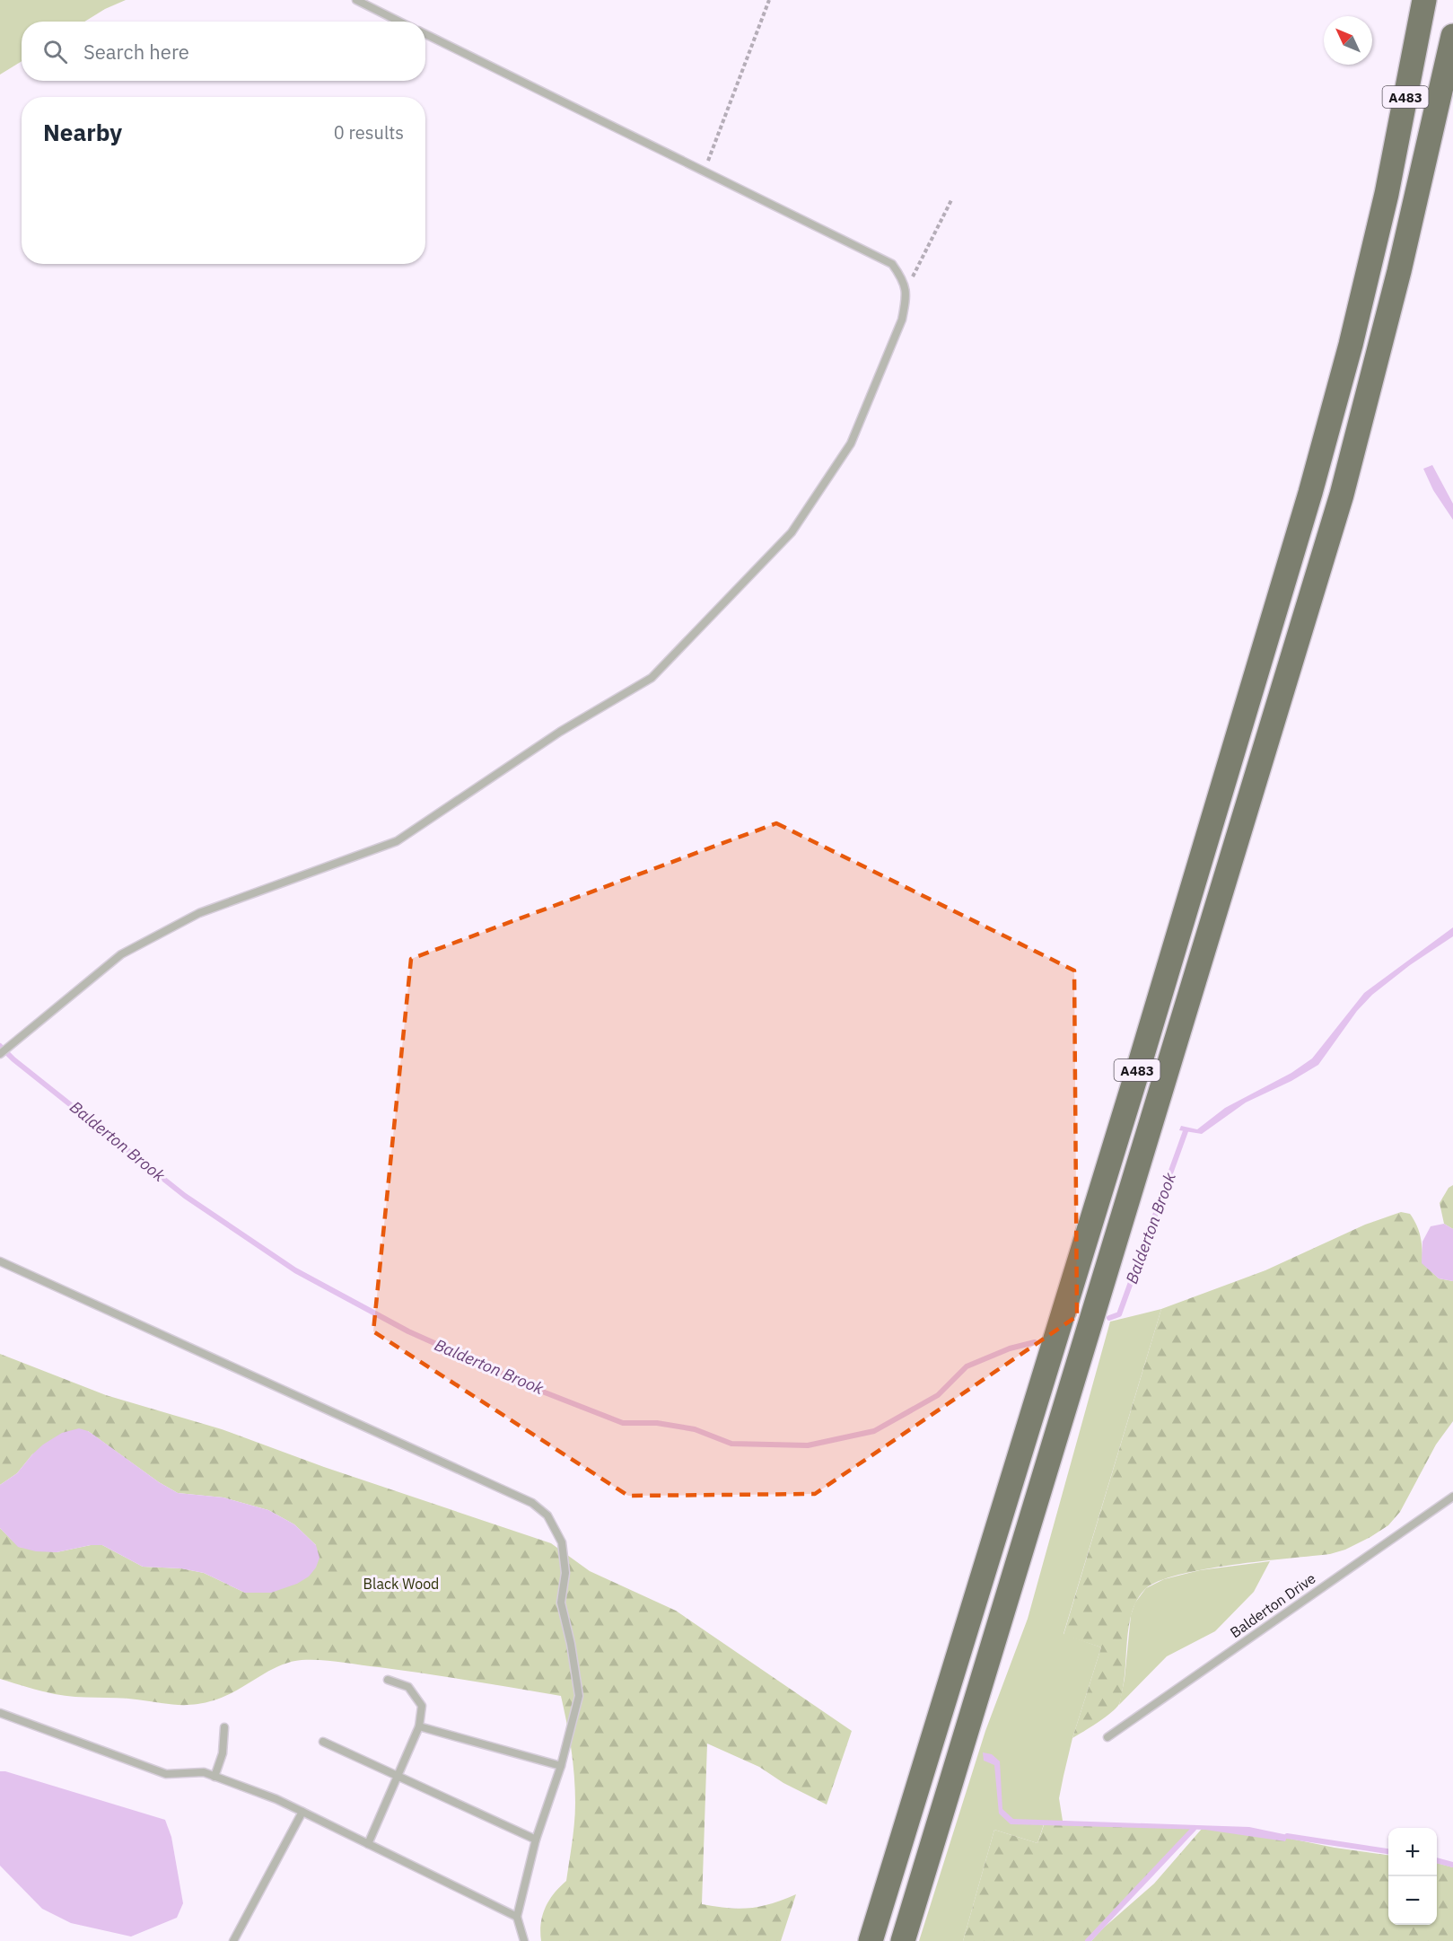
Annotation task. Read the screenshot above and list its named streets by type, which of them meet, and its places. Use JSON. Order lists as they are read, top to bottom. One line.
{"streets":{"highway":["A483"],"lane":["Balderton Drive"]},"water":["Balderton Brook"],"parks":["Black Wood"],"north":"top left","page":{"search":"Search here","heading":["Nearby","0 results"],"map_buttons":["+","−"]}}
